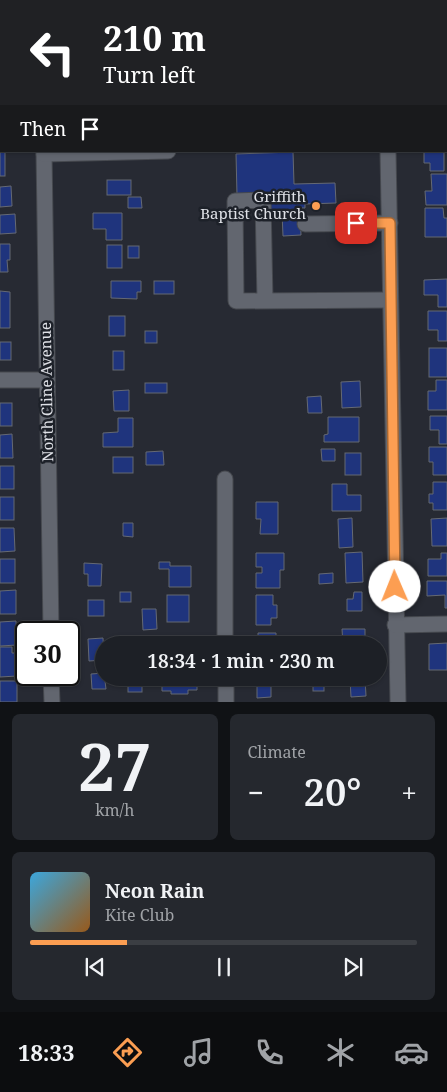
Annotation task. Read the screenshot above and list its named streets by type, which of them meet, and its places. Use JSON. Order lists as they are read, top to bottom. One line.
{"streets":{"street":["North Cline Avenue"]},"places":["Griffith Baptist Church"],"page":{"turn":["210 m","Turn left"],"then":"Then","limit":"30","trip":"18:34 · 1 min · 230 m","tile":[["27","km/h"],"Climate"],"heat":["−","20°","+"],"song":["Neon Rain","Kite Club"],"tabs":"18:33"}}
